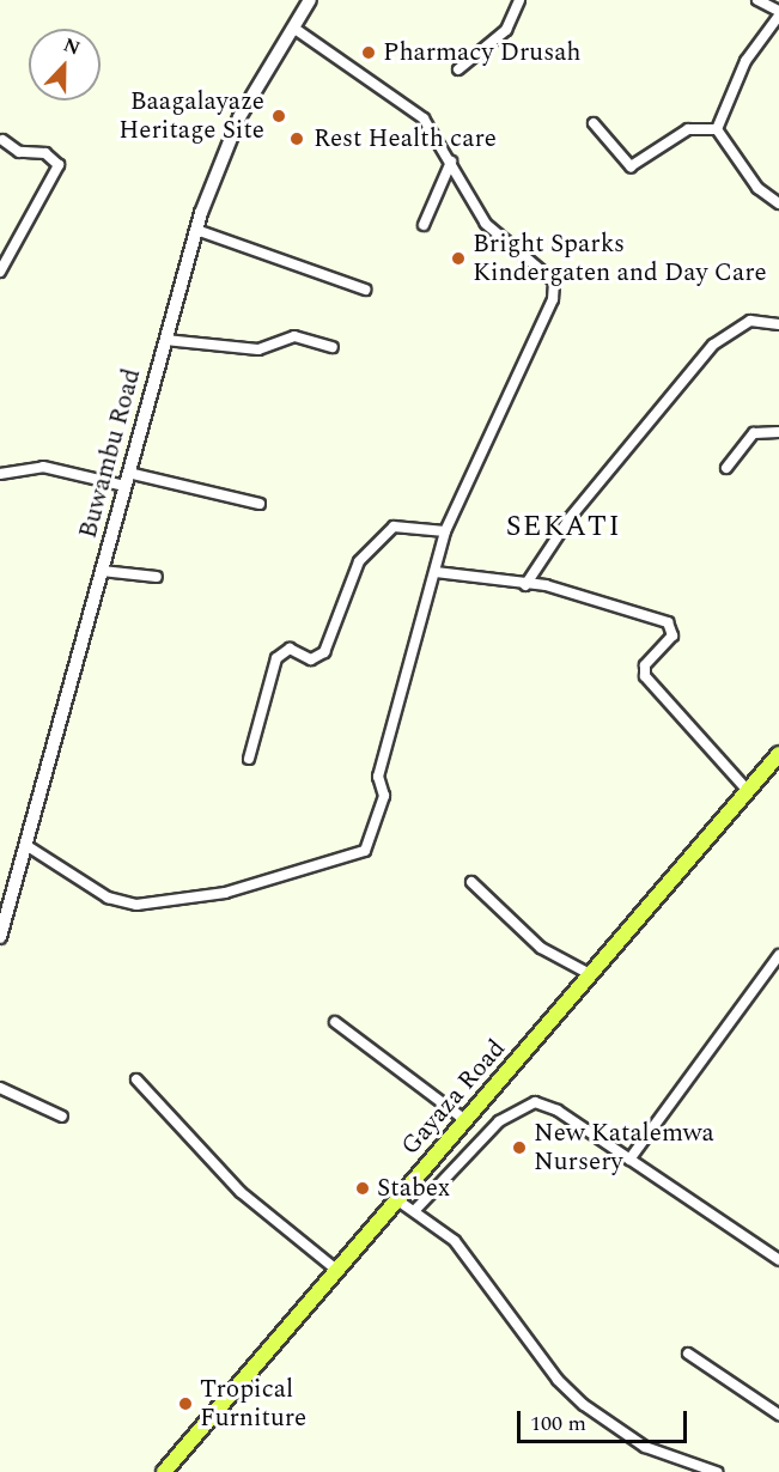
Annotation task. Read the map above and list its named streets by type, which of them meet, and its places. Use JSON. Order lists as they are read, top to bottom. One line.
{"streets":{"main road":["Gayaza Road"],"street":["Buwambu Road"]},"districts":["SEKATI"],"places":["Pharmacy Drusah","Baagalayaze Heritage Site","Rest Health care","Bright Sparks Kindergaten and Day Care","New Katalemwa Nursery","Stabex","Tropical Furniture"],"scale_bar":"100 m","north":"top"}
